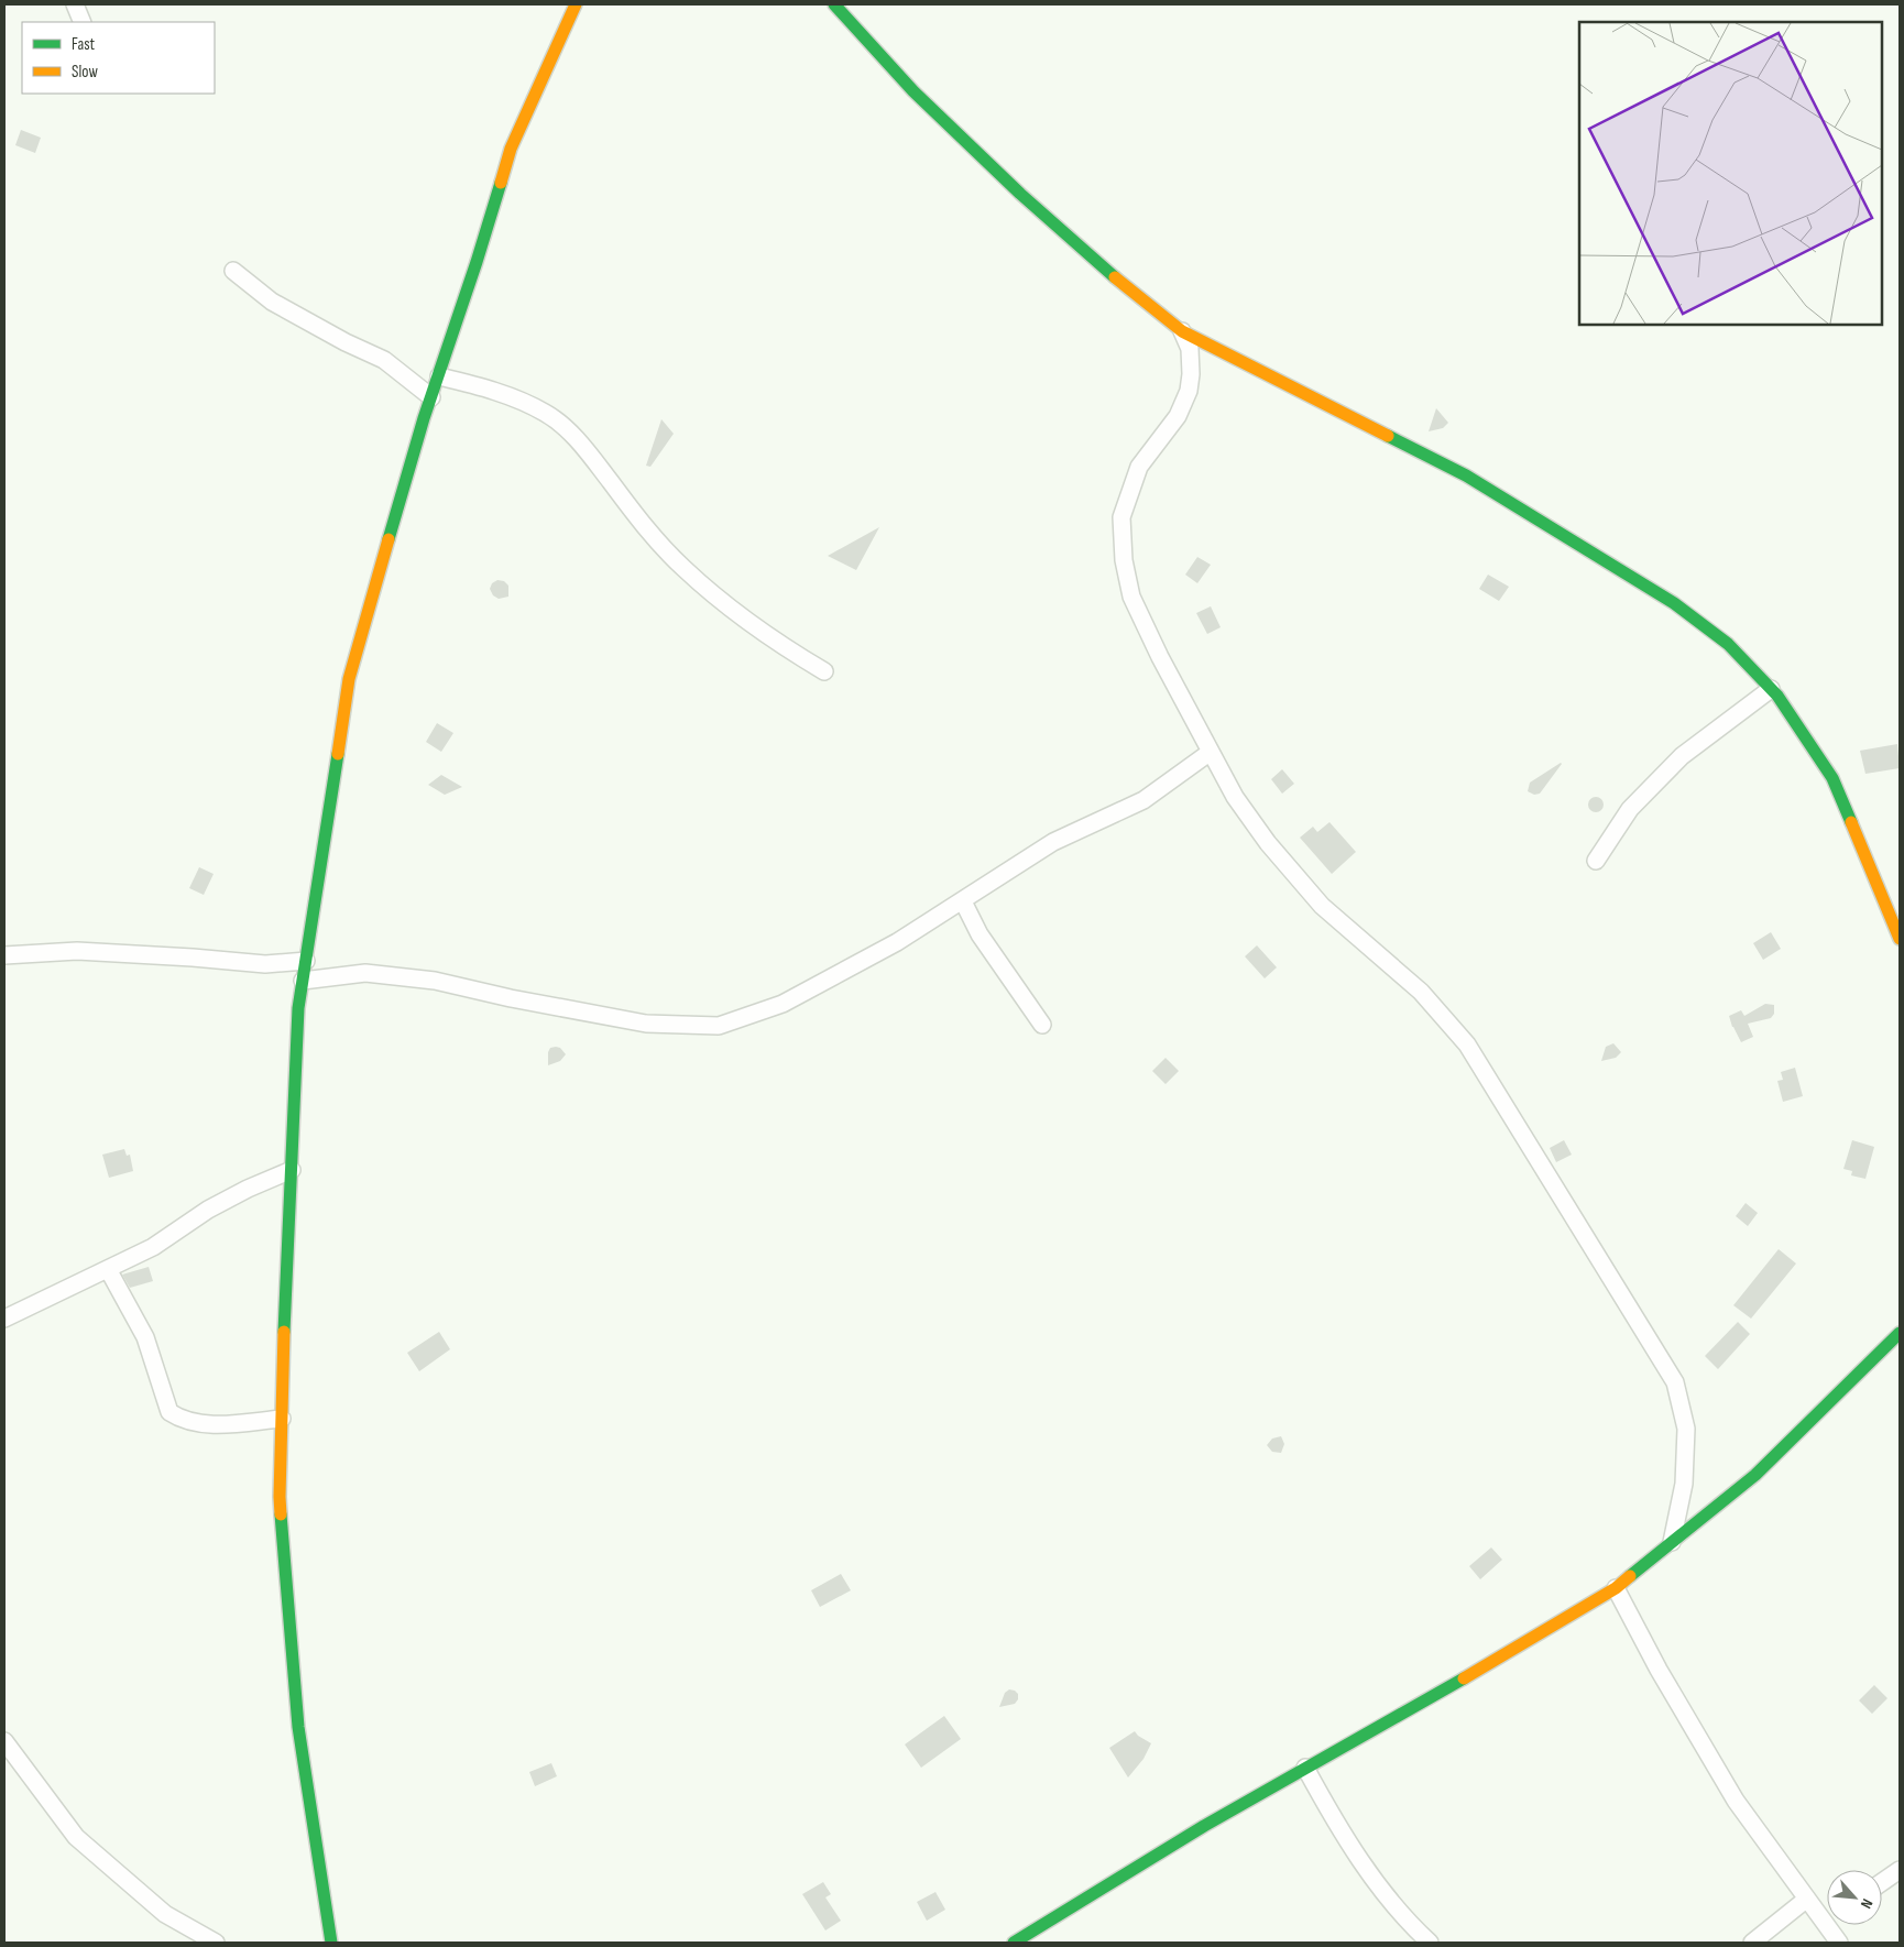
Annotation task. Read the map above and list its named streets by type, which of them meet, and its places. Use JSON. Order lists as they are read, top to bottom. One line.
{"legend":["Fast","Slow"],"north":"bottom right"}
